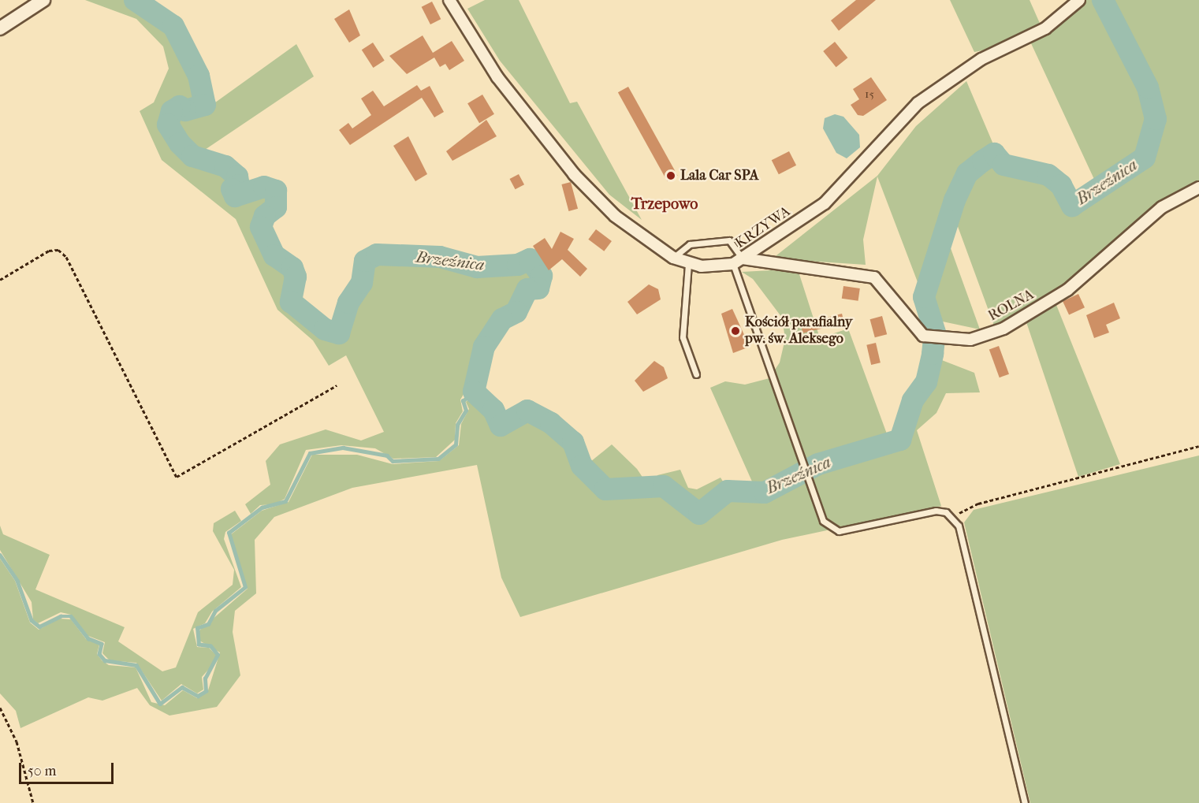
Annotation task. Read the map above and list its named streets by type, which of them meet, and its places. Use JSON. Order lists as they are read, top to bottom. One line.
{"streets":{"street":["KRZYWA","ROLNA"]},"crossings":[["KRZYWA","ROLNA"]],"districts":["Trzepowo"],"water":["Brzeźnica"],"places":["Lala Car SPA","Kościół parafialny pw. św. Aleksego"],"house_numbers":["15"],"scale_bar":"50 m"}
